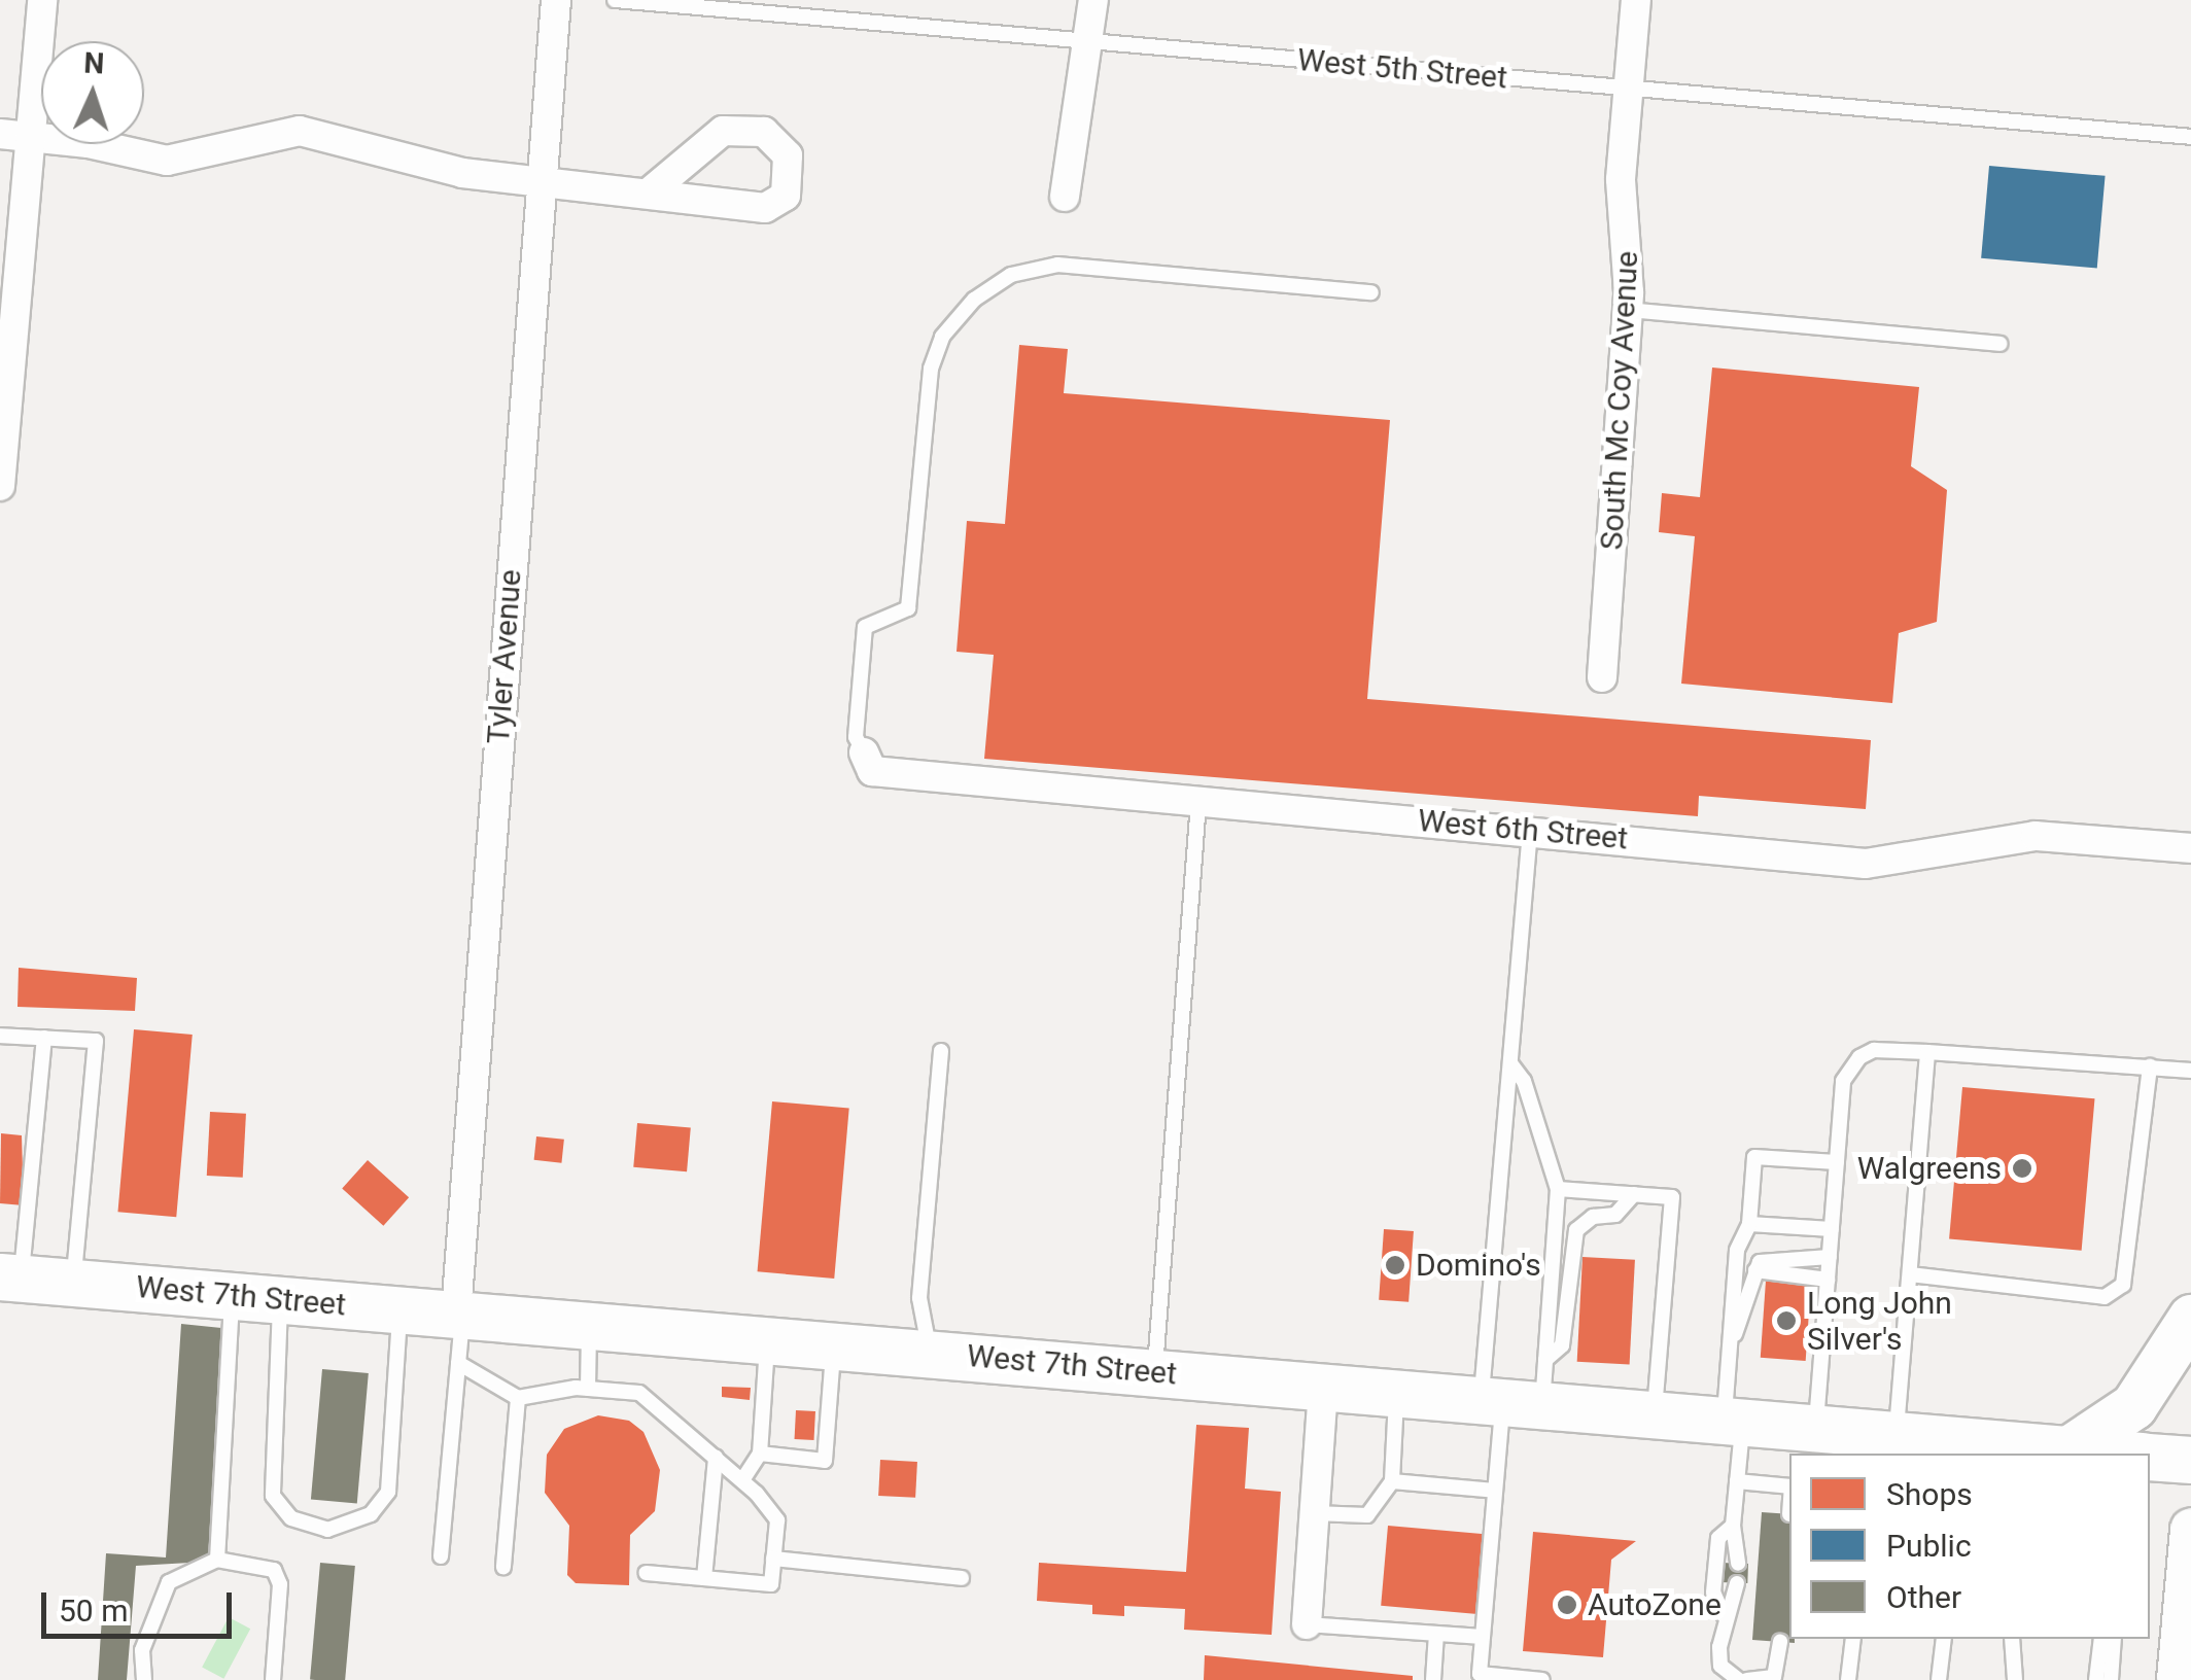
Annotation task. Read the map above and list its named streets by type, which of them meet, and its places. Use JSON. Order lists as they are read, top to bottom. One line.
{"streets":{"main road":["West 7th Street"],"street":["South Mc Coy Avenue","Tyler Avenue","West 6th Street"],"lane":["West 5th Street"]},"crossings":[["West 5th Street","South Mc Coy Avenue"],["Tyler Avenue","West 7th Street"]],"places":["Walgreens","Domino's","Long John Silver's","AutoZone"],"legend":["Shops","Public","Other"],"scale_bar":"50 m","north":"top"}
